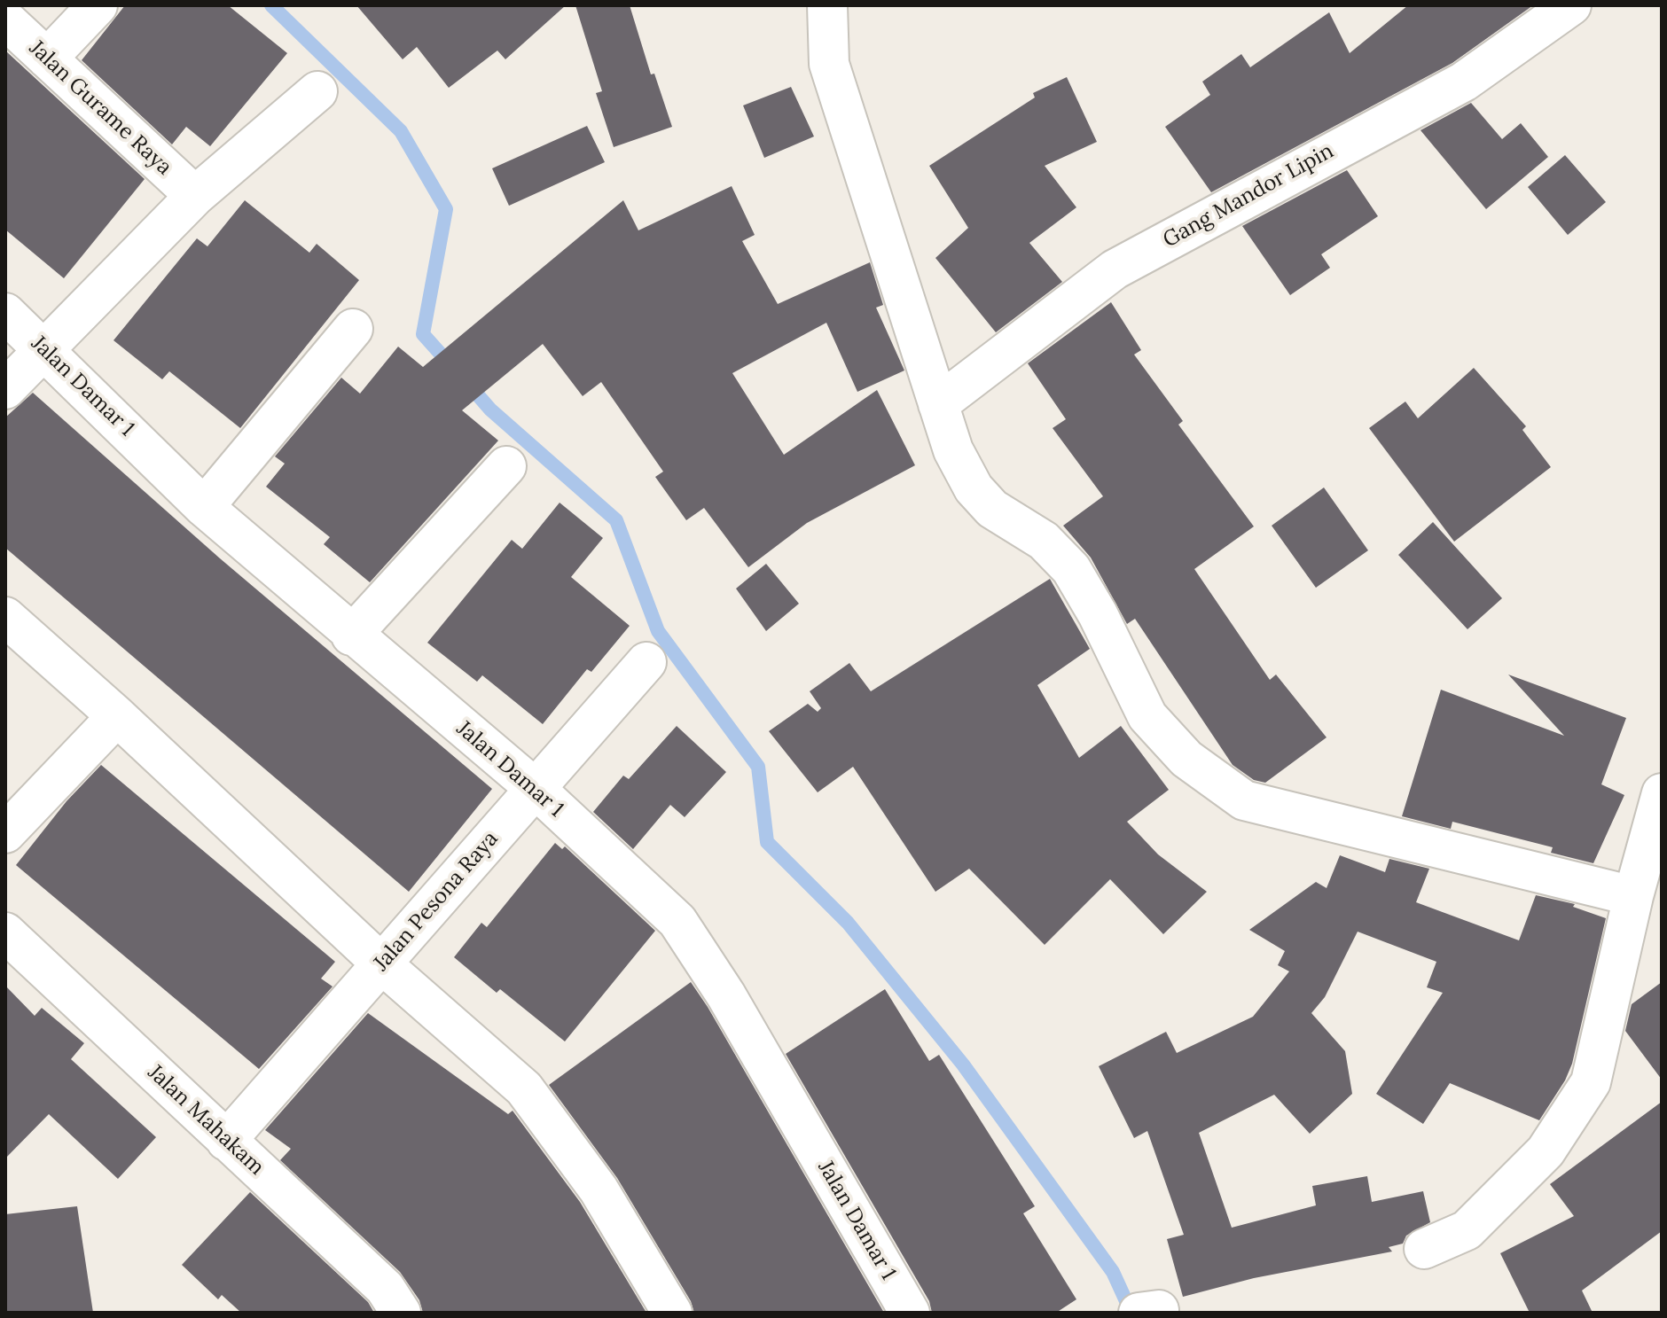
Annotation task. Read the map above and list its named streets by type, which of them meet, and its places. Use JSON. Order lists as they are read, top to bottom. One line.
{"streets":{"street":["Jalan Gurame Raya","Gang Mandor Lipin","Jalan Damar 1","Jalan Pesona Raya","Jalan Mahakam"]},"crossings":[["Jalan Damar 1","Jalan Pesona Raya"],["Jalan Pesona Raya","Jalan Mahakam"]]}
